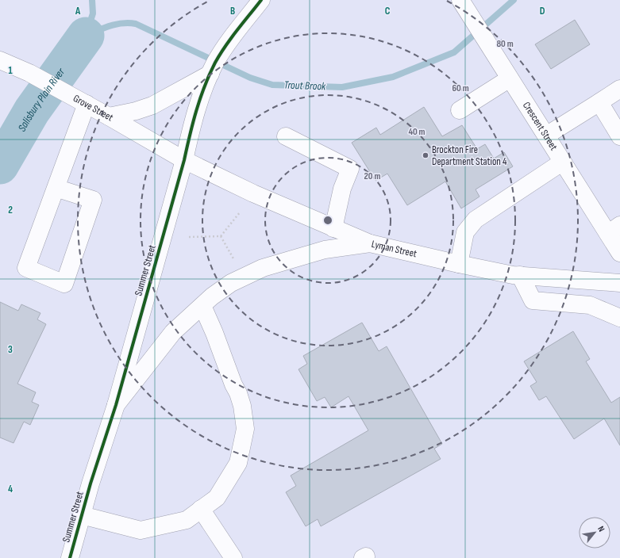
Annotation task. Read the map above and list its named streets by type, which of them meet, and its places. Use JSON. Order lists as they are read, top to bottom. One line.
{"streets":{"main road":["Grove Street","Crescent Street","Lyman Street","Summer Street"]},"crossings":[["Grove Street","Lyman Street"],["Grove Street","Summer Street"],["Lyman Street","Summer Street"]],"water":["Trout Brook","Salisbury Plain River"],"places":["Brockton Fire Department Station 4"],"north":"top right","grid":{"columns":["A","B","C","D"],"rows":["1","2","3","4"]},"rings":["80 m","60 m","40 m","20 m"]}
